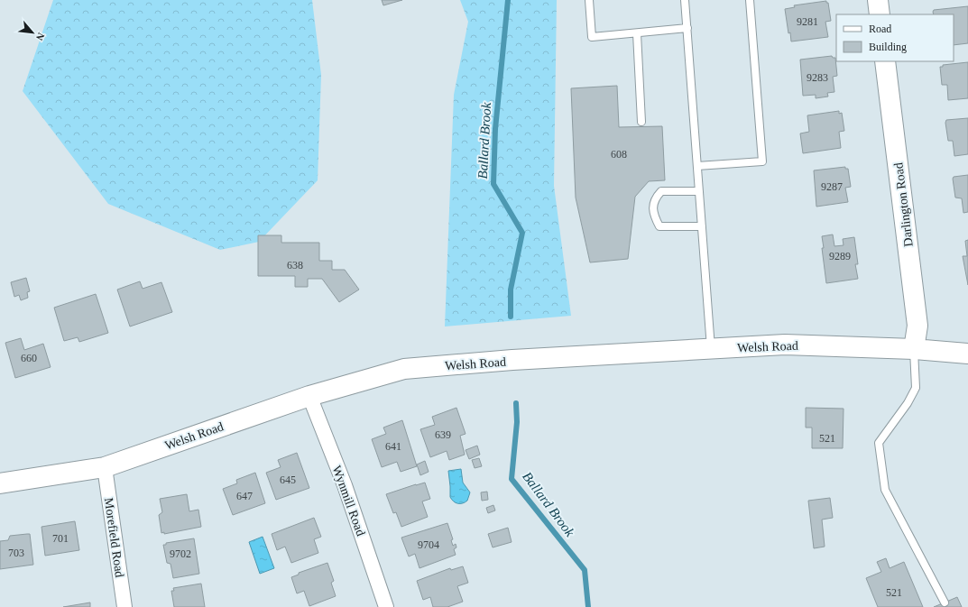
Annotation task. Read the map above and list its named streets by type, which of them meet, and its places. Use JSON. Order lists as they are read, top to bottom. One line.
{"streets":{"main road":["Darlington Road","Welsh Road"],"street":["Wynmill Road","Morefield Road"]},"crossings":[["Darlington Road","Welsh Road"],["Welsh Road","Wynmill Road"],["Welsh Road","Morefield Road"]],"water":["Ballard Brook"],"house_numbers":["9281","9283","608","9287","9289","638","660","639","521","641","645","647","701","9704","703","9702","521"],"legend":["Road","Building"],"north":"bottom right"}
